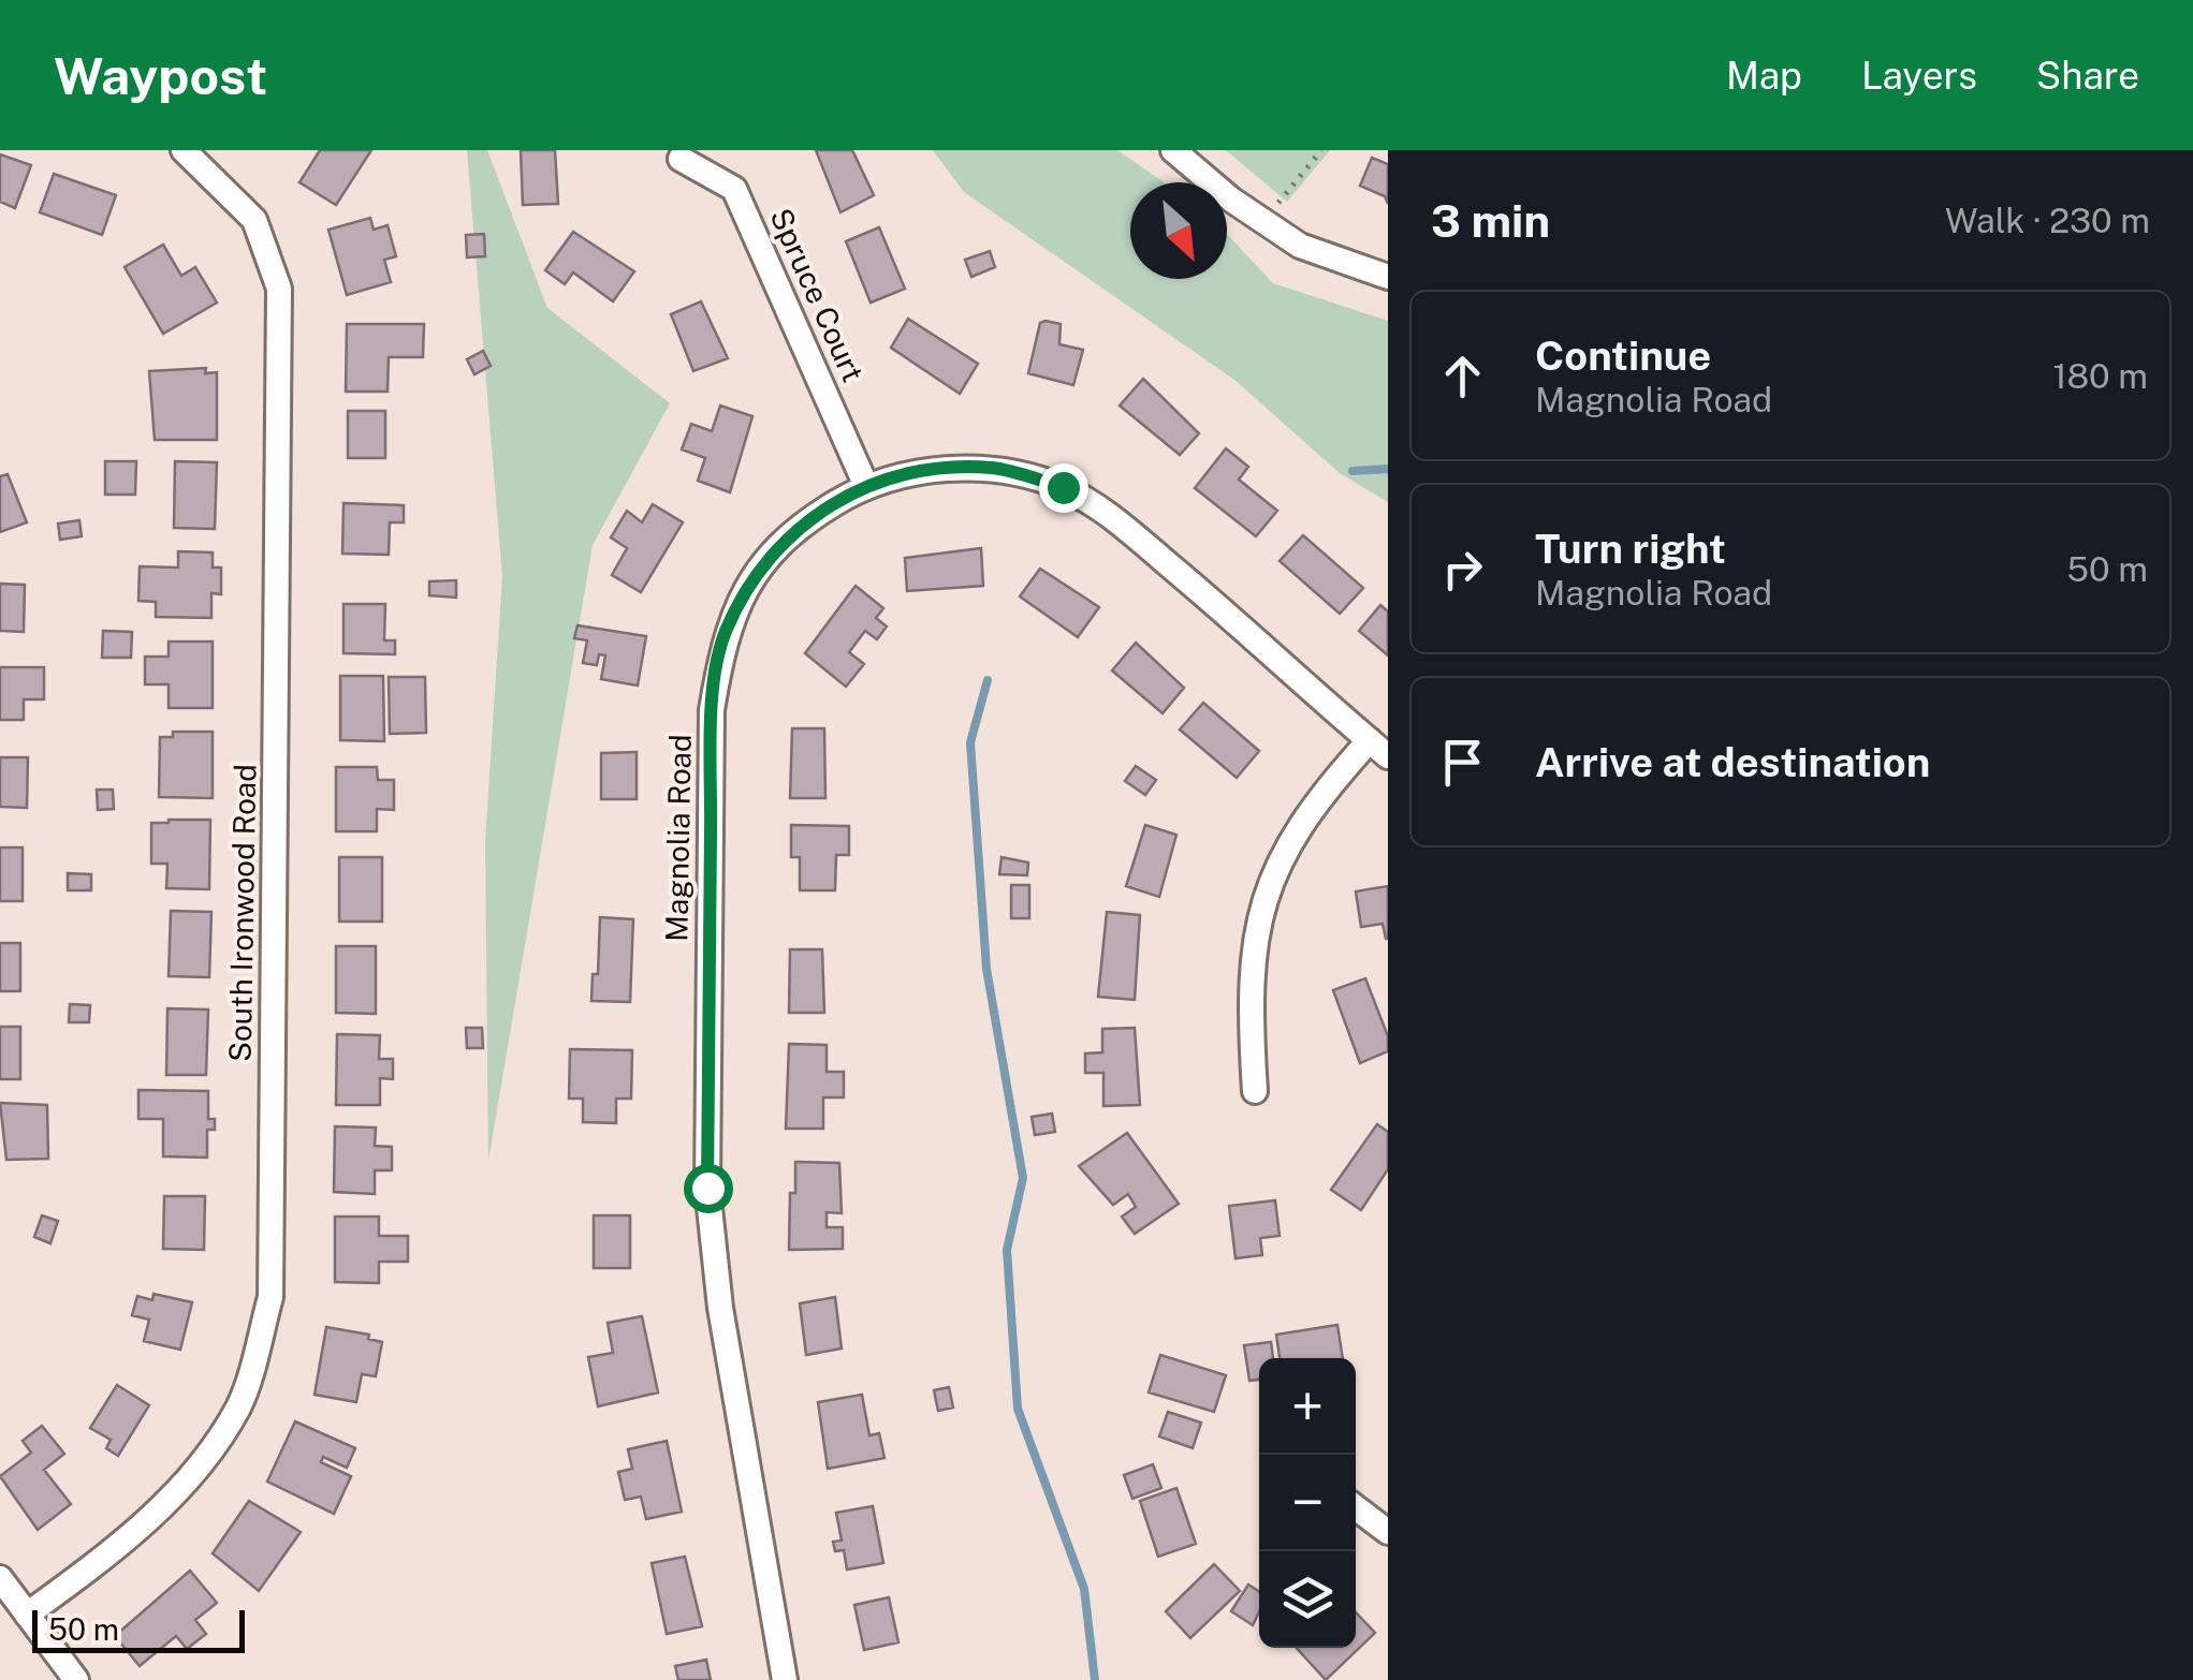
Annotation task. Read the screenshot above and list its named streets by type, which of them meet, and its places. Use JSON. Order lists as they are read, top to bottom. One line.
{"streets":{"street":["Spruce Court","Magnolia Road","South Ironwood Road"]},"crossings":[["Spruce Court","Magnolia Road"]],"scale_bar":"50 m","north":"bottom right","page":{"header":"Waypost","nav":["Map","Layers","Share"],"heading":["3 min","Walk · 230 m"],"list":[["Continue","Magnolia Road","180 m"],["Turn right","Magnolia Road","50 m"],"Arrive at destination"],"map_buttons":["+","−"],"scale":"50 m"}}
